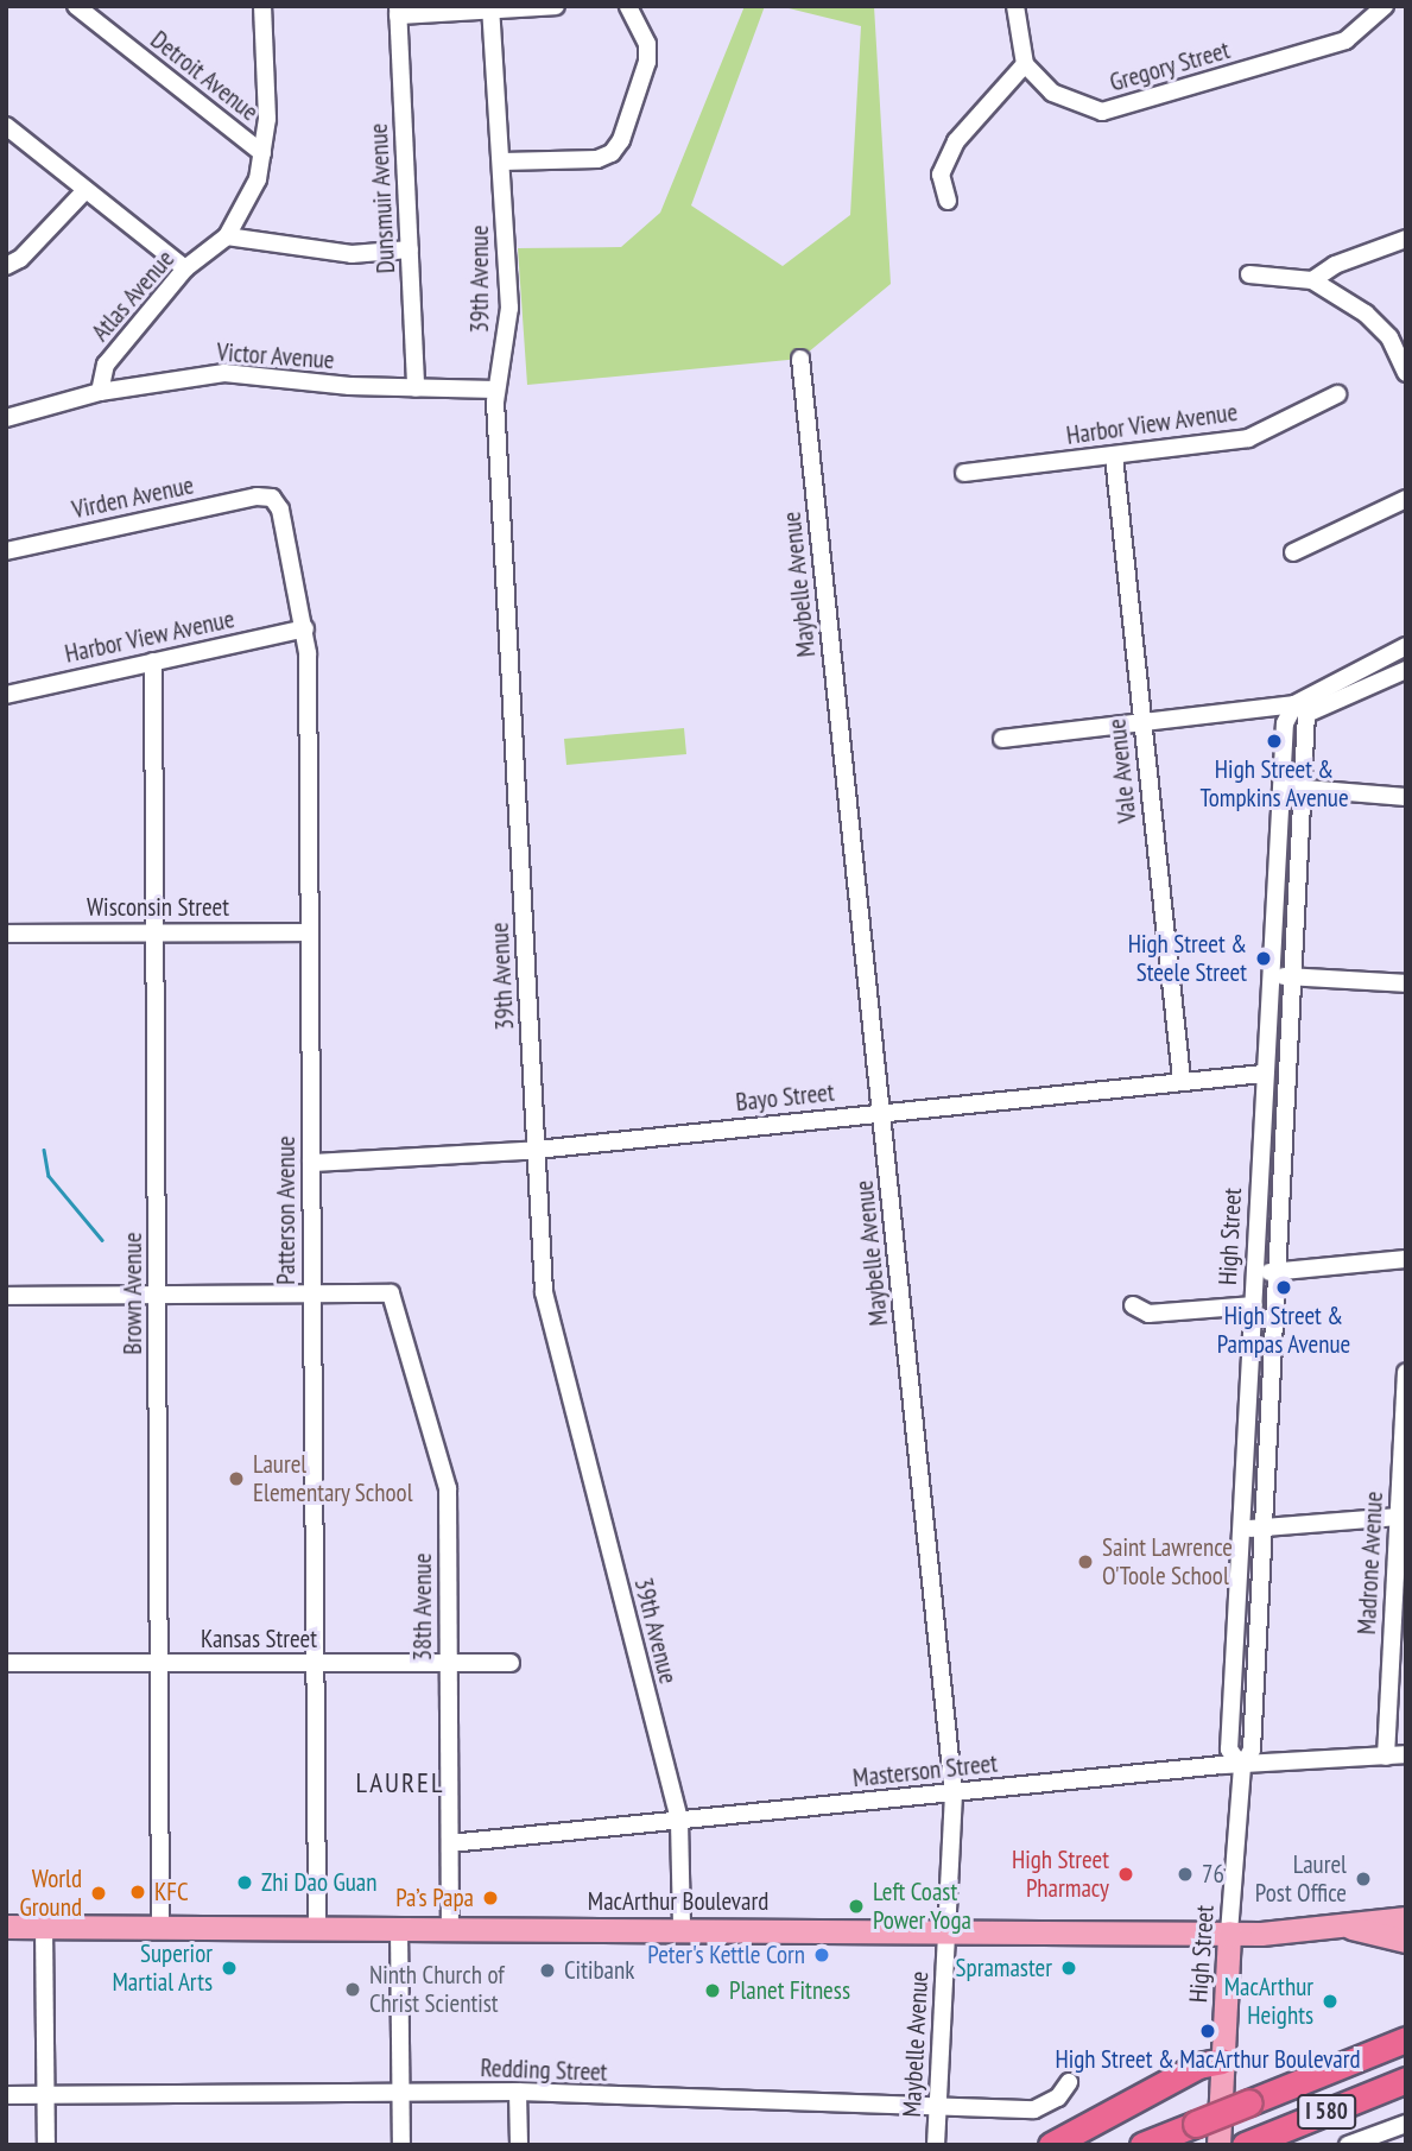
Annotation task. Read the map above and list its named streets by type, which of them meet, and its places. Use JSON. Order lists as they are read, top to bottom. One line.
{"streets":{"highway":["I 580"],"main road":["High Street","MacArthur Boulevard"],"street":["Gregory Street","Detroit Avenue","Dunsmuir Avenue","39th Avenue","Atlas Avenue","Victor Avenue","Harbor View Avenue","Virden Avenue","Maybelle Avenue","Vale Avenue","Wisconsin Street","Bayo Street","Patterson Avenue","Brown Avenue","Madrone Avenue","38th Avenue","Kansas Street","Masterson Street","Redding Street"]},"crossings":[["Detroit Avenue","Atlas Avenue"],["Dunsmuir Avenue","Victor Avenue"],["39th Avenue","Victor Avenue"],["39th Avenue","Bayo Street"],["39th Avenue","Masterson Street"],["39th Avenue","MacArthur Boulevard"],["Atlas Avenue","Victor Avenue"],["Harbor View Avenue","Vale Avenue"],["Harbor View Avenue","Patterson Avenue"],["Harbor View Avenue","Brown Avenue"],["Virden Avenue","Patterson Avenue"],["Maybelle Avenue","Bayo Street"],["Maybelle Avenue","Masterson Street"],["Maybelle Avenue","MacArthur Boulevard"],["Maybelle Avenue","Redding Street"],["Vale Avenue","Bayo Street"],["Wisconsin Street","Patterson Avenue"],["Wisconsin Street","Brown Avenue"],["Bayo Street","Patterson Avenue"],["Bayo Street","High Street"],["Patterson Avenue","38th Avenue"],["Patterson Avenue","Kansas Street"],["Patterson Avenue","MacArthur Boulevard"],["High Street","Masterson Street"],["High Street","MacArthur Boulevard"],["Brown Avenue","Kansas Street"],["Brown Avenue","MacArthur Boulevard"],["Madrone Avenue","Masterson Street"],["38th Avenue","Kansas Street"],["38th Avenue","Masterson Street"],["38th Avenue","MacArthur Boulevard"]],"districts":["LAUREL"],"places":["High Street & Tompkins Avenue","High Street & Steele Street","High Street & Pampas Avenue","Laurel Elementary School","Saint Lawrence O'Toole School","High Street Pharmacy","76","Laurel Post Office","Zhi Dao Guan","KFC","World Ground","Pa’s Papa","Left Coast Power Yoga","Peter's Kettle Corn","Superior Martial Arts","Spramaster","Citibank","Ninth Church of Christ Scientist","Planet Fitness","MacArthur Heights","High Street & MacArthur Boulevard"]}
